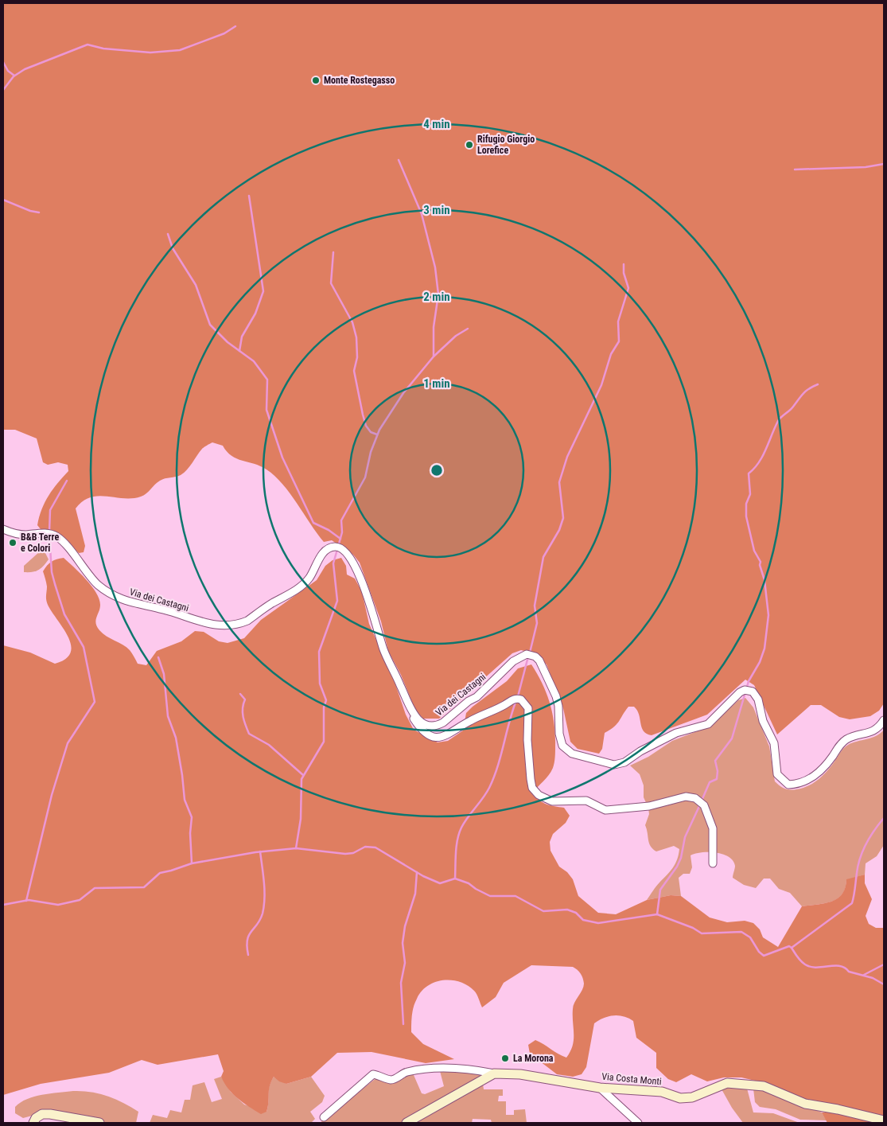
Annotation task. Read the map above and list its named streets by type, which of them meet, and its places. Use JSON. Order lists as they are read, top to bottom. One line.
{"streets":{"street":["Via dei Castagni","Via Costa Monti"]},"places":["Monte Rostegasso","Rifugio Giorgio Lorefice","B&B Terre e Colori","La Morona"],"rings":["4 min","3 min","2 min","1 min"]}
